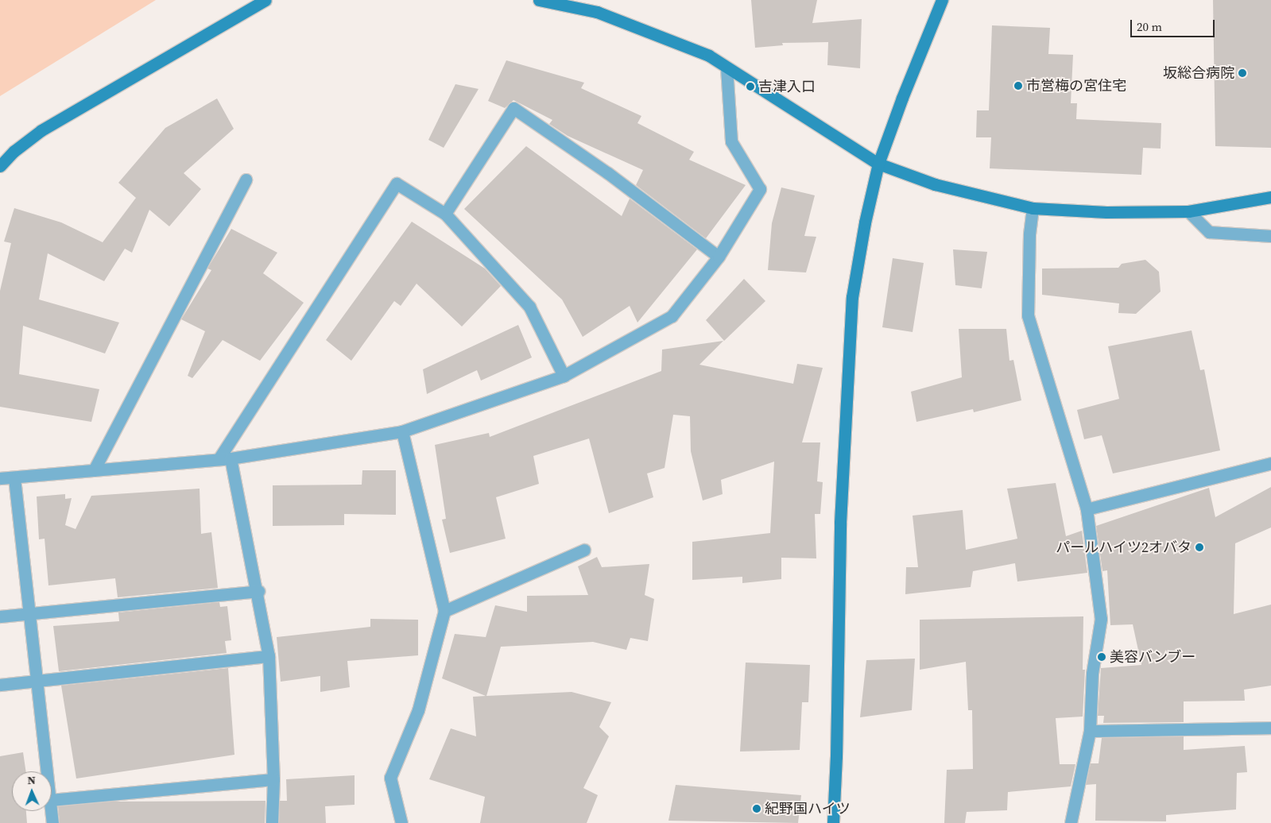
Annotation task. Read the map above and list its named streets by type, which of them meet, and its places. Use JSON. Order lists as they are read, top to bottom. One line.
{"places":["坂総合病院","市営梅の宮住宅","吉津入口","パールハイツ2オバタ","美容バンブー","紀野国ハイツ"],"scale_bar":"20 m","north":"top"}
